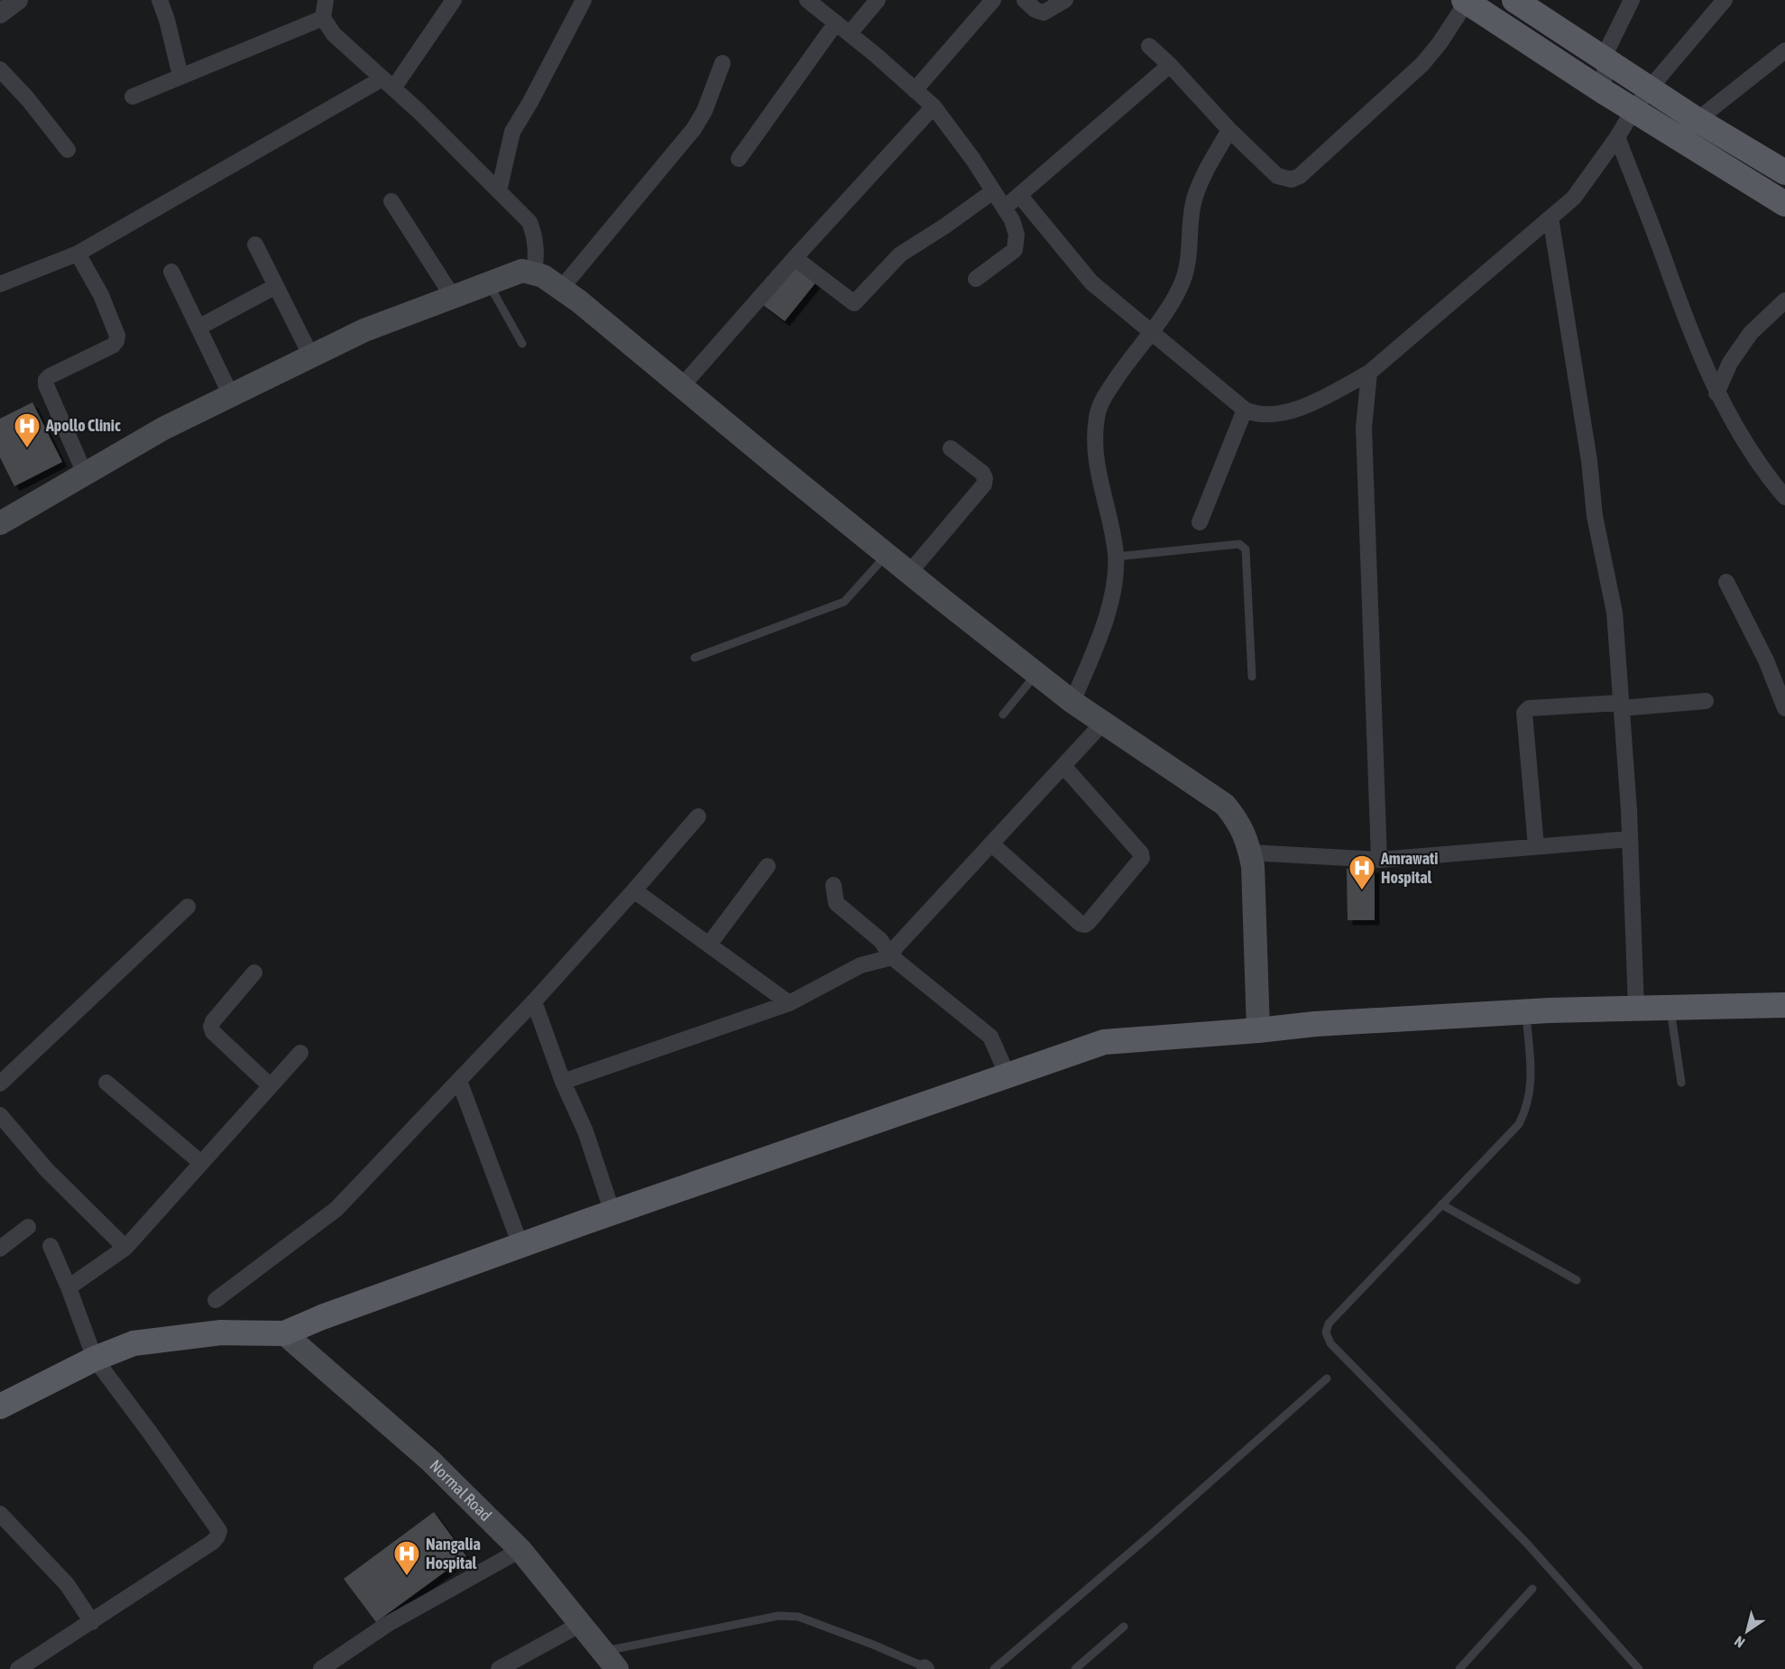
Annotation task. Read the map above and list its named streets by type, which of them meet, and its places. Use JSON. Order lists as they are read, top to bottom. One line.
{"streets":{"main road":["Normal Road"]},"places":{"hospital":["Apollo Clinic","Amrawati Hospital","Nangalia Hospital"]},"north":"bottom left"}
